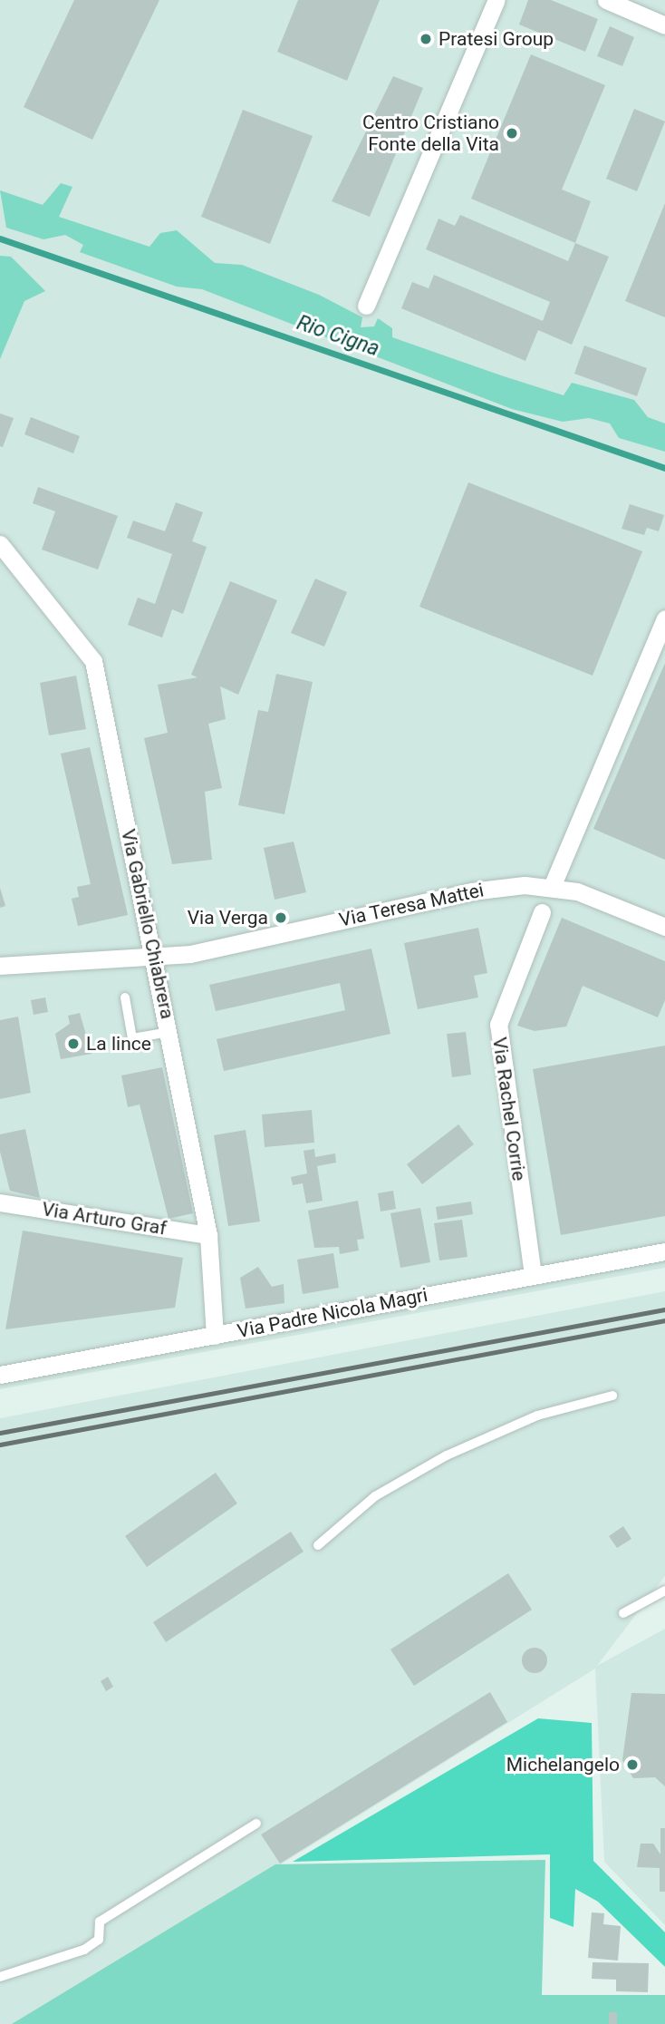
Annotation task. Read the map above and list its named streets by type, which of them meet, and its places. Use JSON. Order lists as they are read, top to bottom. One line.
{"streets":{"street":["Via Teresa Mattei","Via Gabriello Chiabrera","Via Rachel Corrie","Via Arturo Graf","Via Padre Nicola Magri"]},"crossings":[["Via Teresa Mattei","Via Gabriello Chiabrera"],["Via Gabriello Chiabrera","Via Arturo Graf"],["Via Gabriello Chiabrera","Via Padre Nicola Magri"],["Via Rachel Corrie","Via Padre Nicola Magri"]],"water":["Rio Cigna"],"places":["Pratesi Group","Centro Cristiano Fonte della Vita","Via Verga","La lince","Michelangelo"]}
